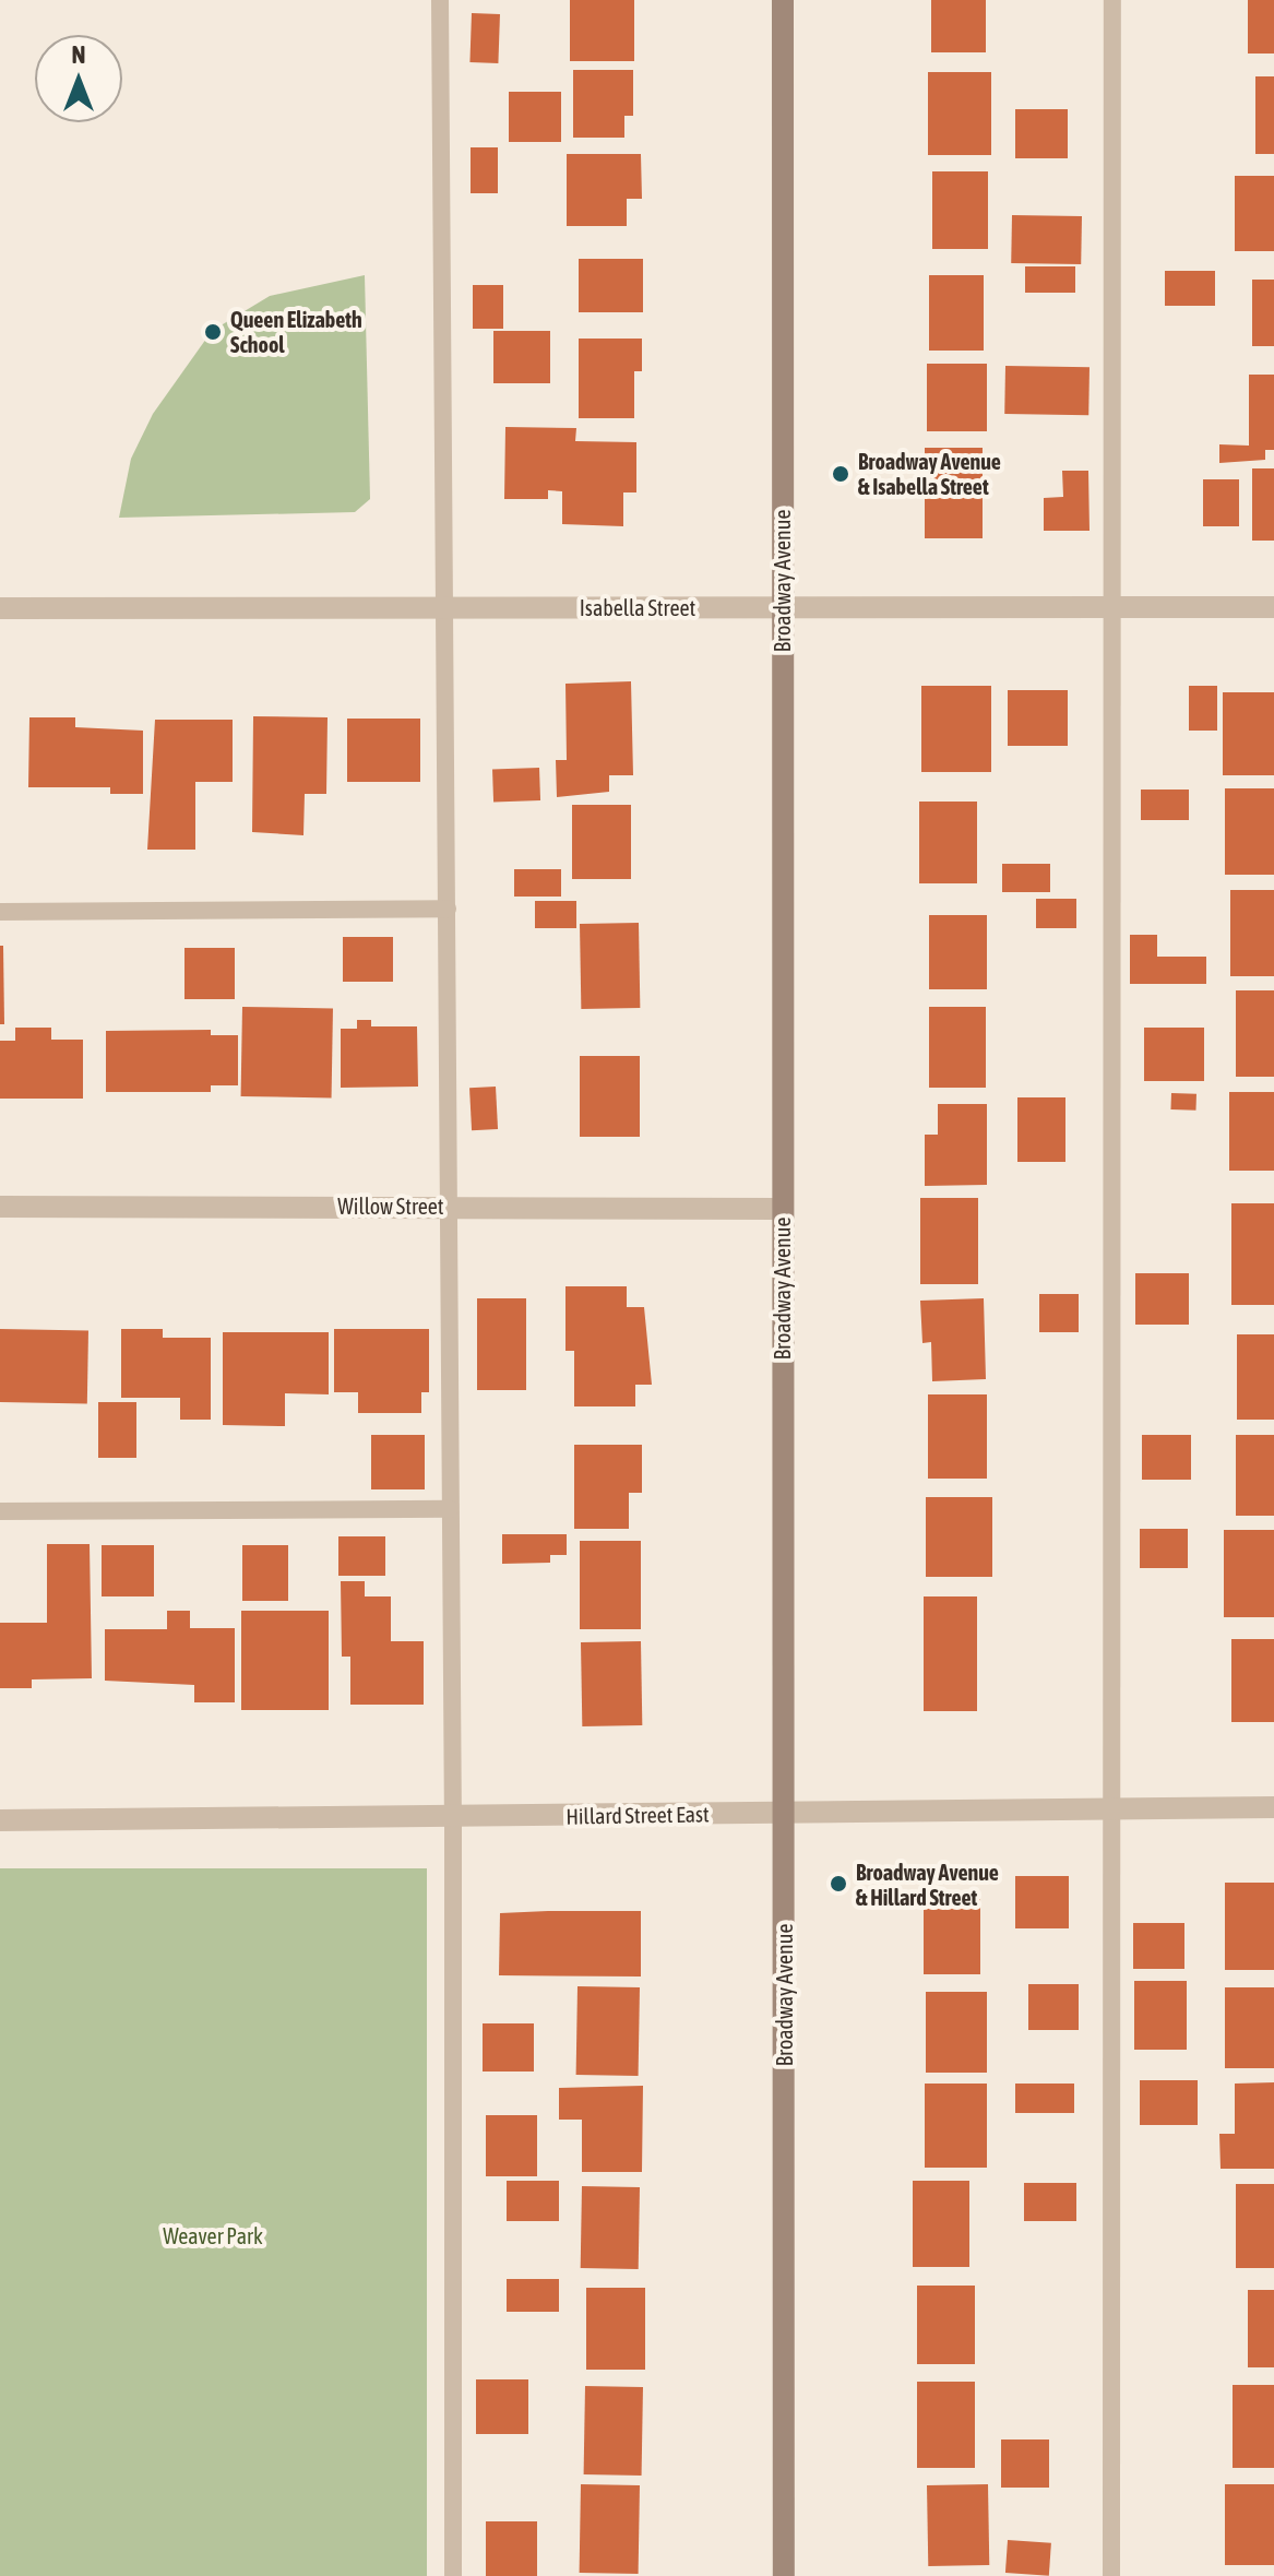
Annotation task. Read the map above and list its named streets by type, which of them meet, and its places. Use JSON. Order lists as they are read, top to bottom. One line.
{"streets":{"street":["Broadway Avenue","Isabella Street","Willow Street","Hillard Street East"]},"crossings":[["Broadway Avenue","Isabella Street"],["Broadway Avenue","Willow Street"],["Broadway Avenue","Hillard Street East"]],"parks":["Weaver Park"],"places":["Queen Elizabeth School","Broadway Avenue & Isabella Street","Broadway Avenue & Hillard Street"],"north":"top"}
